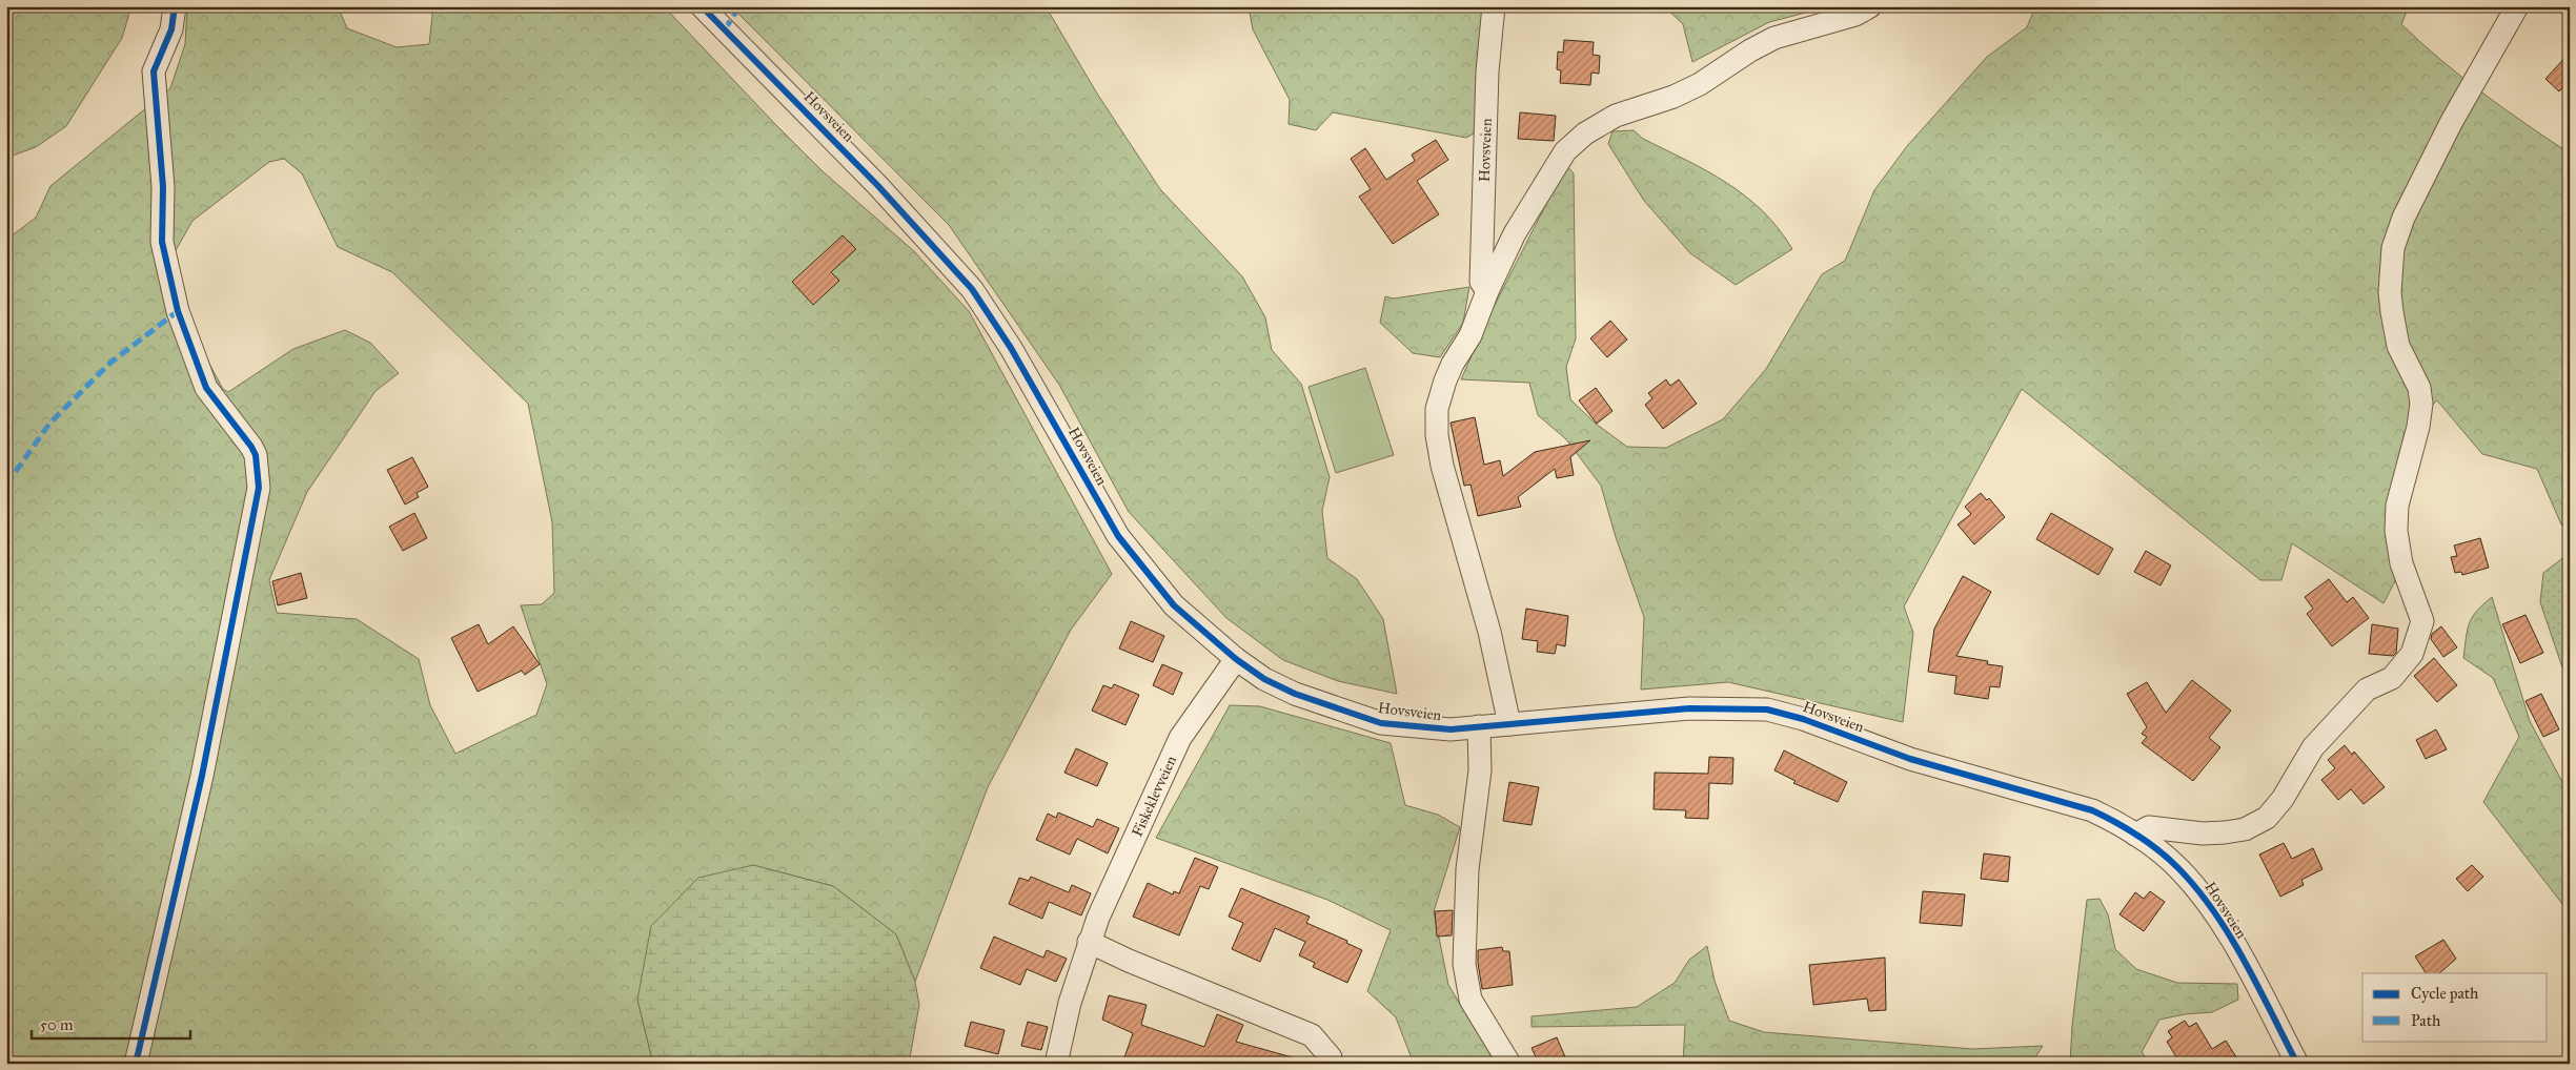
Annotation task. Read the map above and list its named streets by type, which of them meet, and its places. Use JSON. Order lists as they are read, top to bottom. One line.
{"streets":{"street":["Hovsveien","Fiskeklevveien"]},"crossings":[["Hovsveien","Fiskeklevveien"]],"legend":["Cycle path","Path"],"scale_bar":"50 m"}
